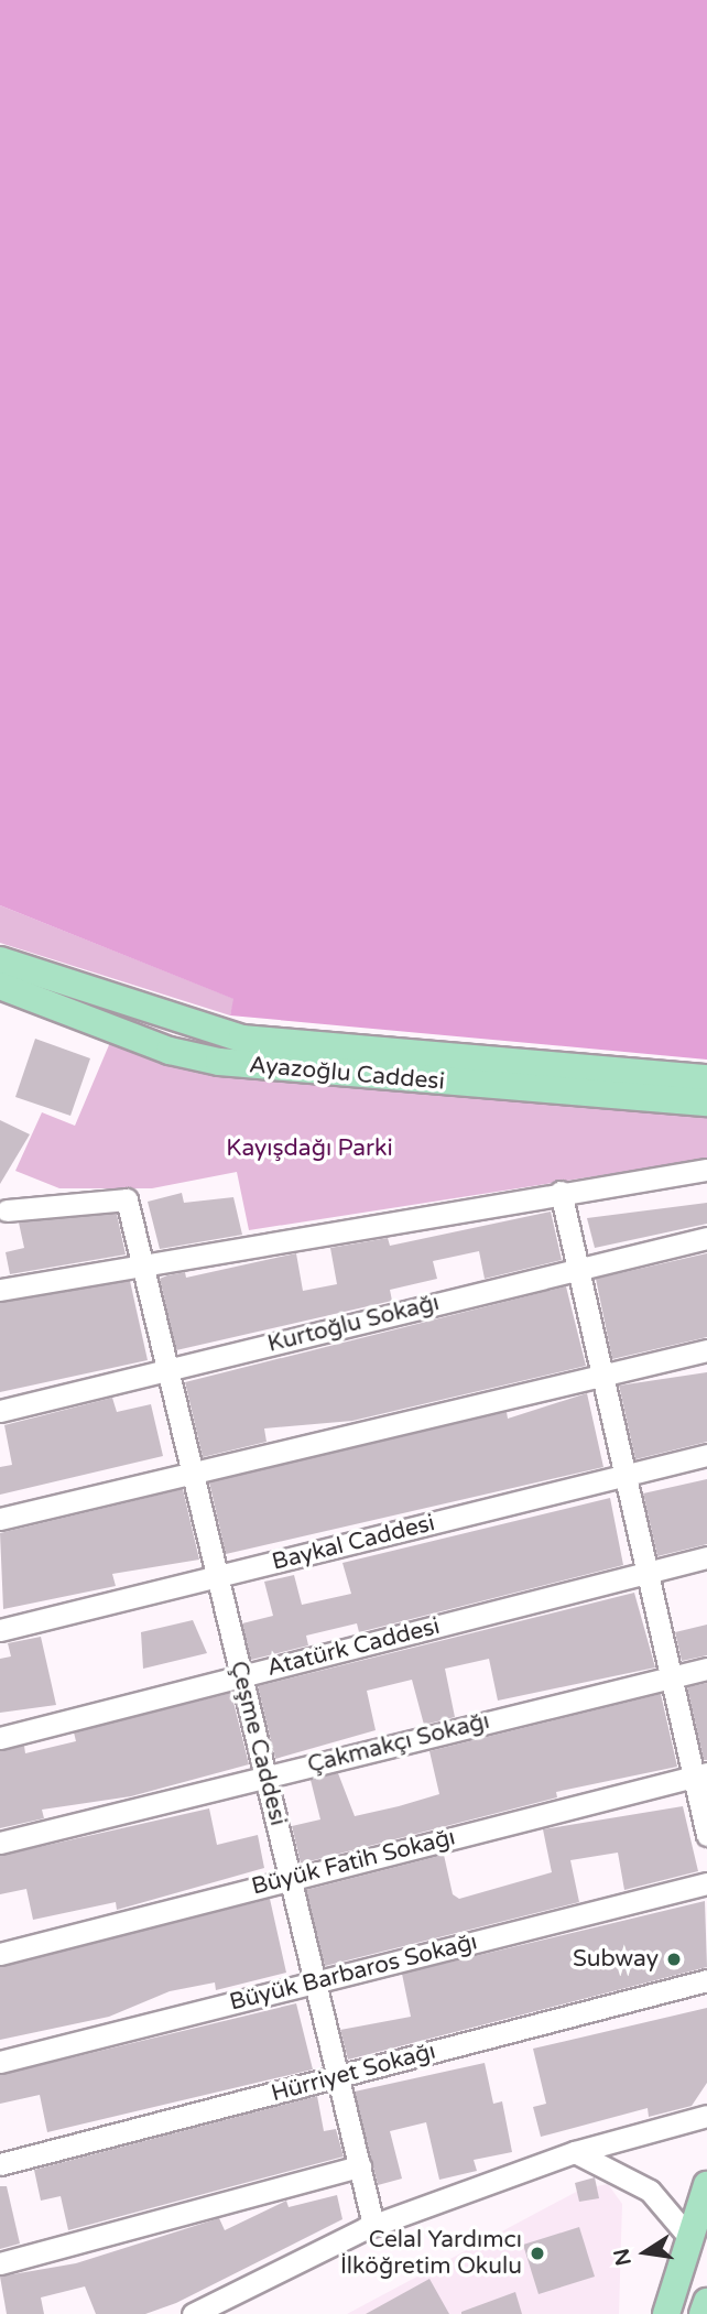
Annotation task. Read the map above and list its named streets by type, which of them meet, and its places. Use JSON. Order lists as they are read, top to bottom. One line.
{"streets":{"main road":["Ayazoğlu Caddesi"],"street":["Kurtoğlu Sokağı","Baykal Caddesi","Atatürk Caddesi","Çeşme Caddesi","Çakmakçı Sokağı","Büyük Fatih Sokağı","Büyük Barbaros Sokağı","Hürriyet Sokağı"]},"crossings":[["Kurtoğlu Sokağı","Çeşme Caddesi"],["Baykal Caddesi","Çeşme Caddesi"],["Atatürk Caddesi","Çeşme Caddesi"],["Çeşme Caddesi","Çakmakçı Sokağı"],["Çeşme Caddesi","Büyük Fatih Sokağı"],["Çeşme Caddesi","Büyük Barbaros Sokağı"],["Çeşme Caddesi","Hürriyet Sokağı"]],"parks":["Kayışdağı Parki"],"places":["Subway","Celal Yardımcı İlköğretim Okulu"],"north":"left"}
